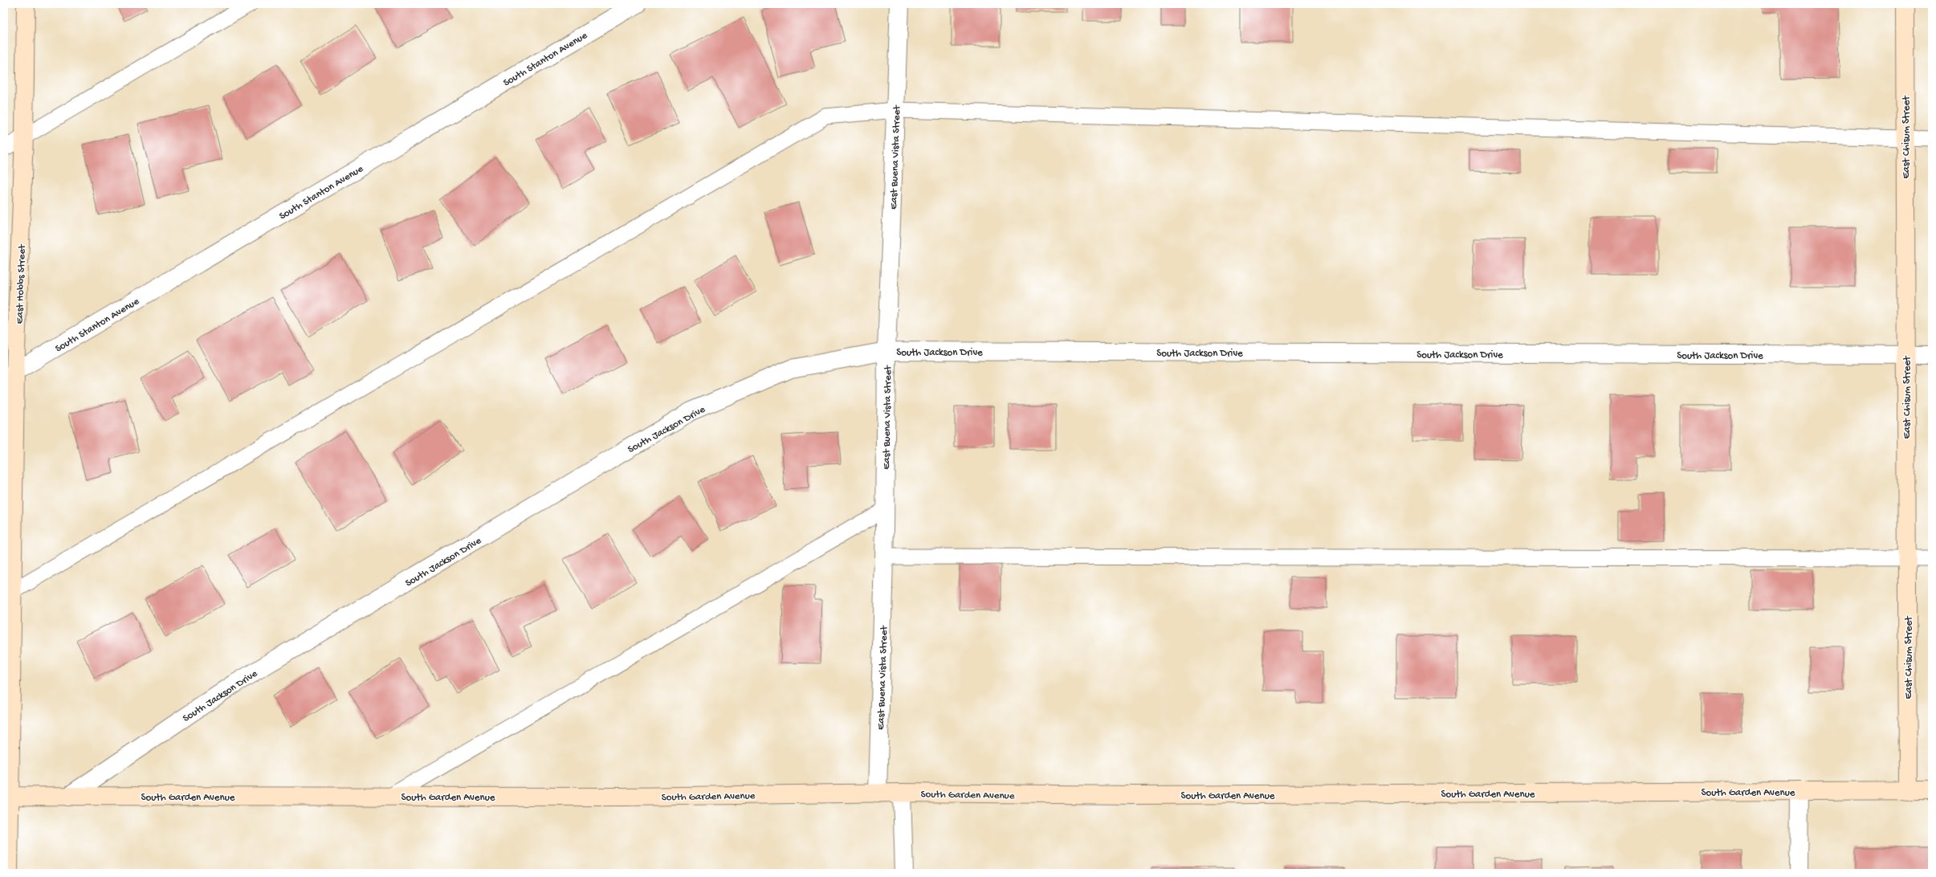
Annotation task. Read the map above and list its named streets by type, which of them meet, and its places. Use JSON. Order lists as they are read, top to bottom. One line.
{"streets":{"street":["South Stanton Avenue","East Chisum Street","East Buena Vista Street","East Hobbs Street","South Jackson Drive","South Garden Avenue"]},"crossings":[["South Stanton Avenue","East Hobbs Street"],["East Chisum Street","South Jackson Drive"],["East Chisum Street","South Garden Avenue"],["East Buena Vista Street","South Jackson Drive"],["East Buena Vista Street","South Garden Avenue"],["East Hobbs Street","South Garden Avenue"],["South Jackson Drive","South Garden Avenue"]]}
